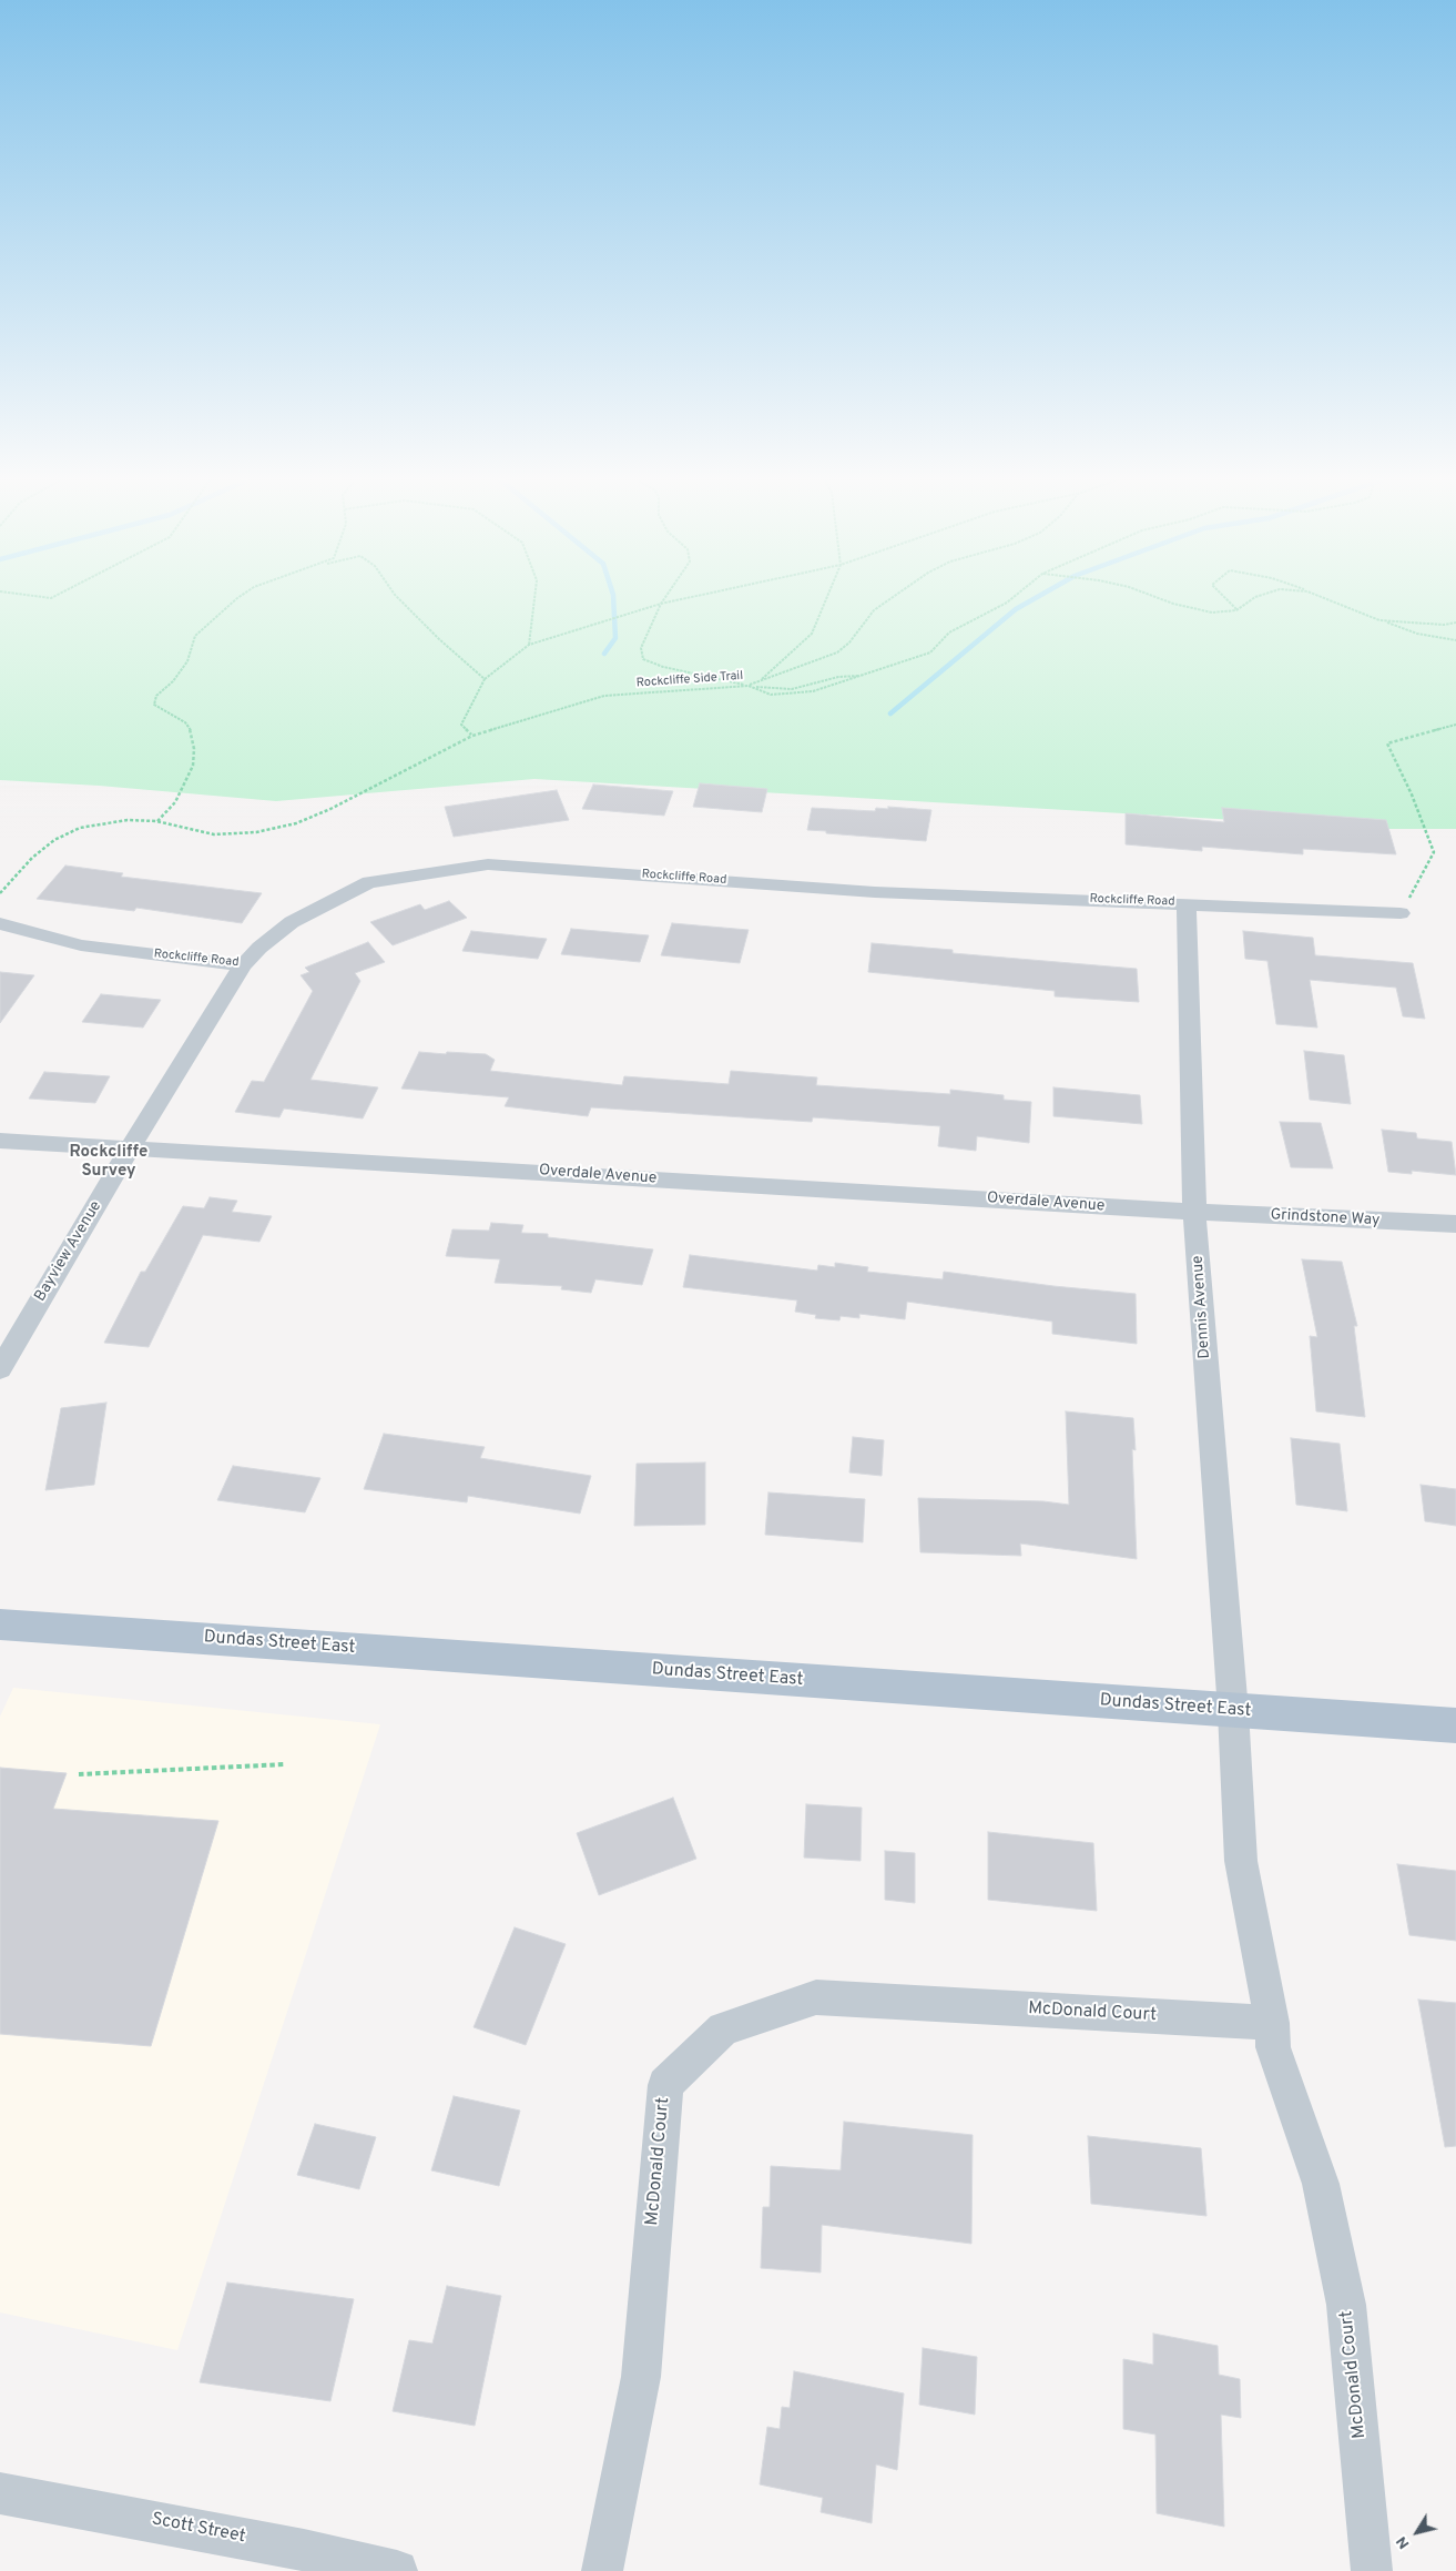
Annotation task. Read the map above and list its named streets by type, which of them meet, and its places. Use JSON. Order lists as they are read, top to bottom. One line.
{"streets":{"main road":["Dundas Street East"],"street":["Rockcliffe Road","Overdale Avenue","Grindstone Way","Bayview Avenue","Dennis Avenue","McDonald Court","Scott Street"],"path":["Rockcliffe Side Trail"]},"crossings":[["Rockcliffe Road","Bayview Avenue"],["Rockcliffe Road","Dennis Avenue"],["Overdale Avenue","Grindstone Way"],["Overdale Avenue","Bayview Avenue"],["Overdale Avenue","Dennis Avenue"],["Grindstone Way","Dennis Avenue"],["Dennis Avenue","Dundas Street East"],["Dennis Avenue","McDonald Court"],["Dundas Street East","McDonald Court"]],"districts":["Rockcliffe Survey"],"north":"bottom left"}
